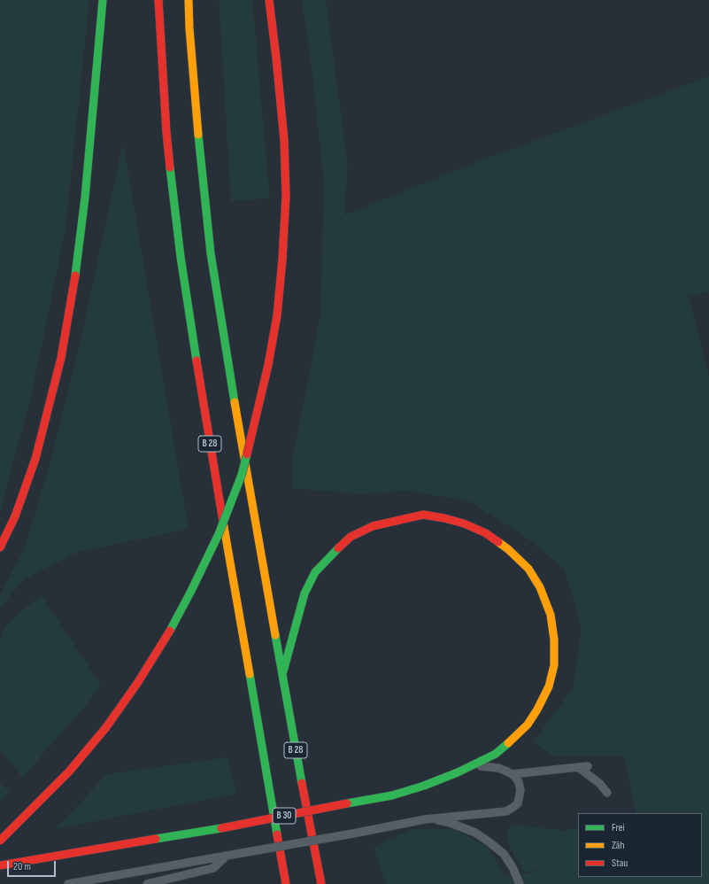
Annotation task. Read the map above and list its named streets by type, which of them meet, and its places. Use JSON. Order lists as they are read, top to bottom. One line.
{"streets":{"highway":["B 28","B 30"]},"legend":["Frei","Zäh","Stau"],"scale_bar":"20 m"}
